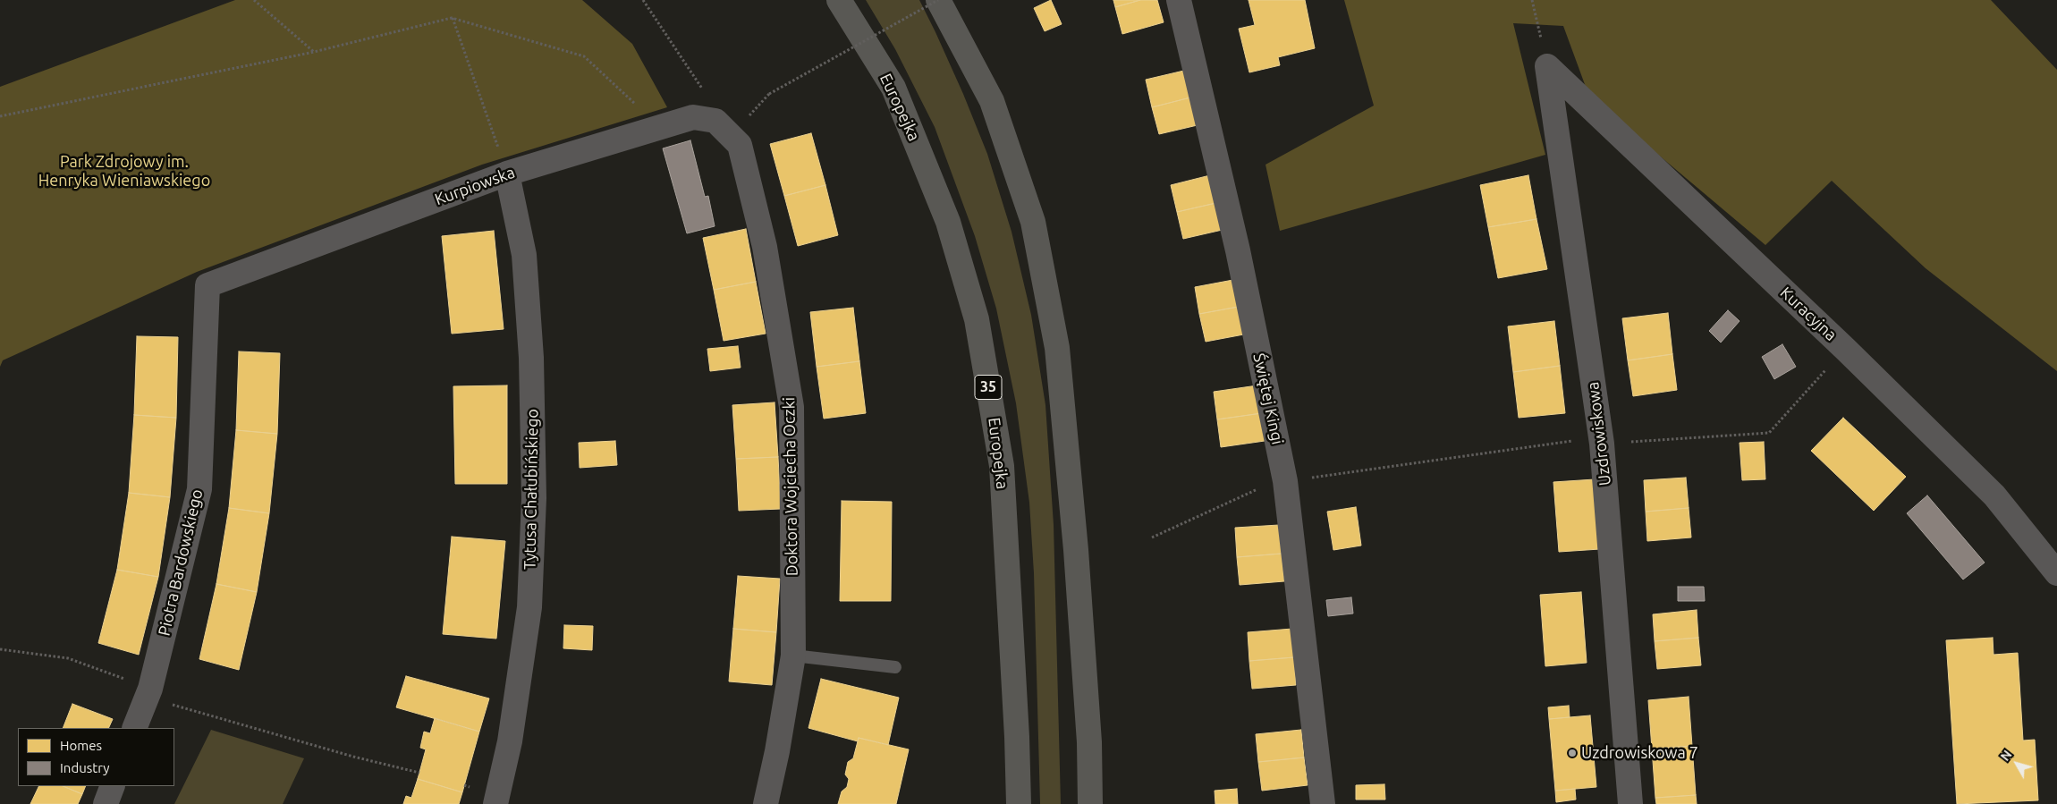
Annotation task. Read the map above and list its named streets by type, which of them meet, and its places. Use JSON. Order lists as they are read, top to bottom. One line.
{"streets":{"main road":["Europejka","35"],"street":["Kurpiowska","Kuracyjna","Świętej Kingi","Uzdrowiskowa","Doktora Wojciecha Oczki","Tytusa Chałubińskiego","Piotra Bardowskiego"]},"crossings":[["Kurpiowska","Doktora Wojciecha Oczki"],["Kurpiowska","Tytusa Chałubińskiego"],["Kurpiowska","Piotra Bardowskiego"],["Kuracyjna","Uzdrowiskowa"]],"parks":["Park Zdrojowy im. Henryka Wieniawskiego"],"places":["Uzdrowiskowa 7"],"legend":["Homes","Industry"],"north":"top left"}
